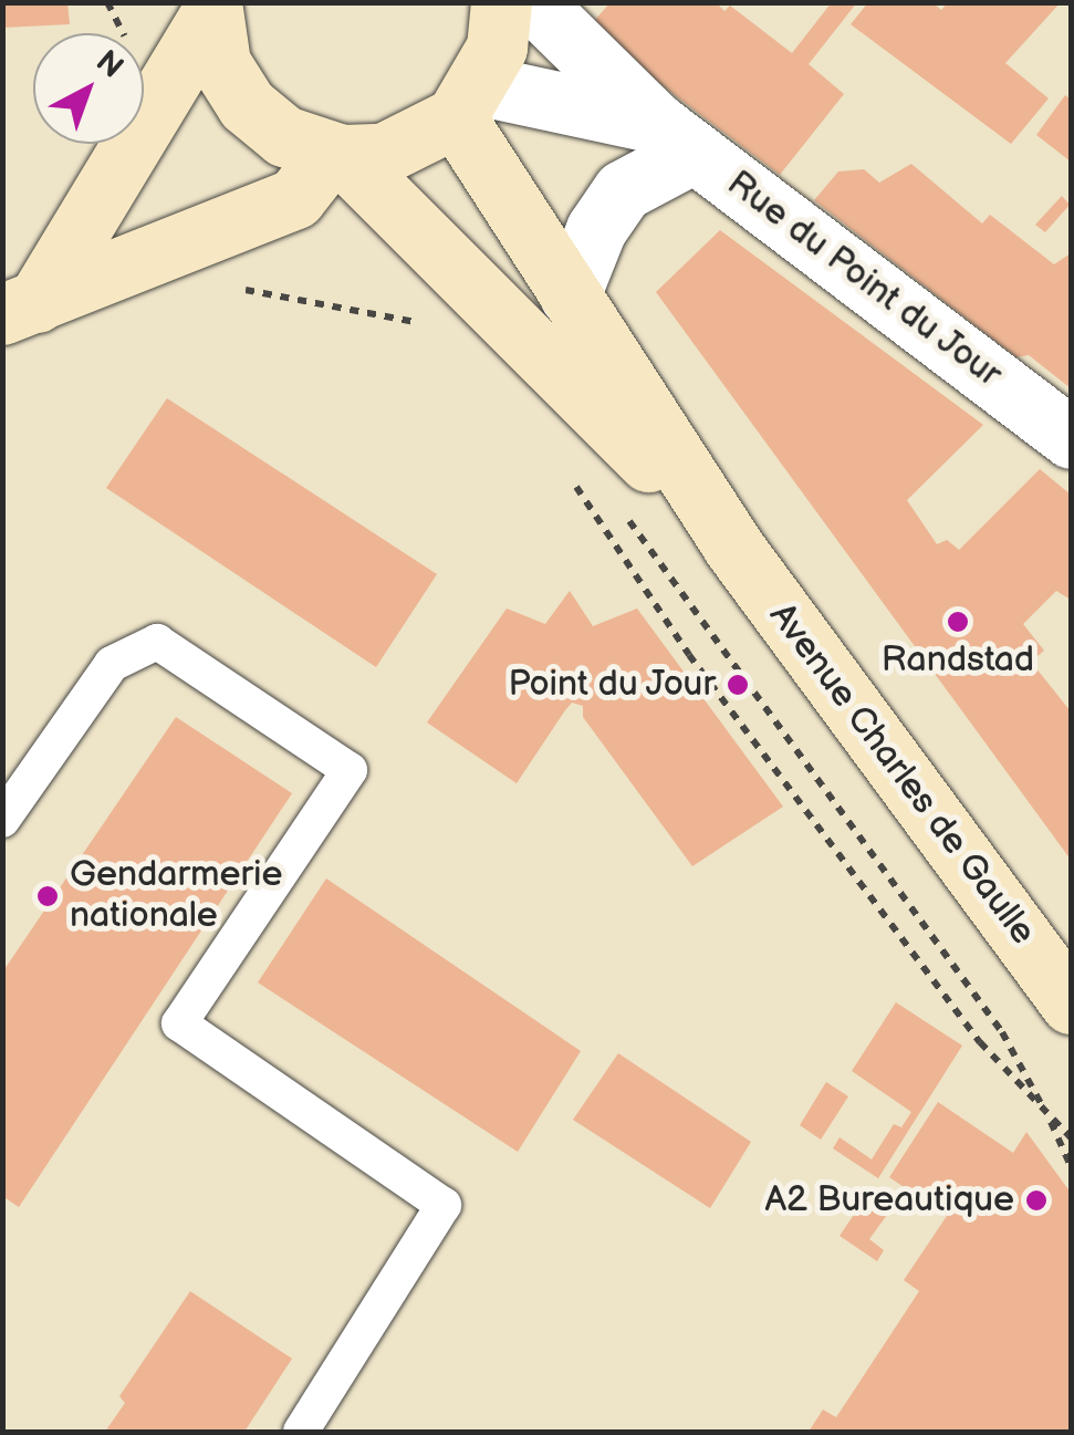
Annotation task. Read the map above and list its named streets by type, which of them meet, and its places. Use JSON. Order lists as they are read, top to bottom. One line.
{"streets":{"main road":["Avenue Charles de Gaulle"],"street":["Rue du Point du Jour"]},"places":["Randstad","Point du Jour","Gendarmerie nationale","A2 Bureautique"],"north":"top right"}
